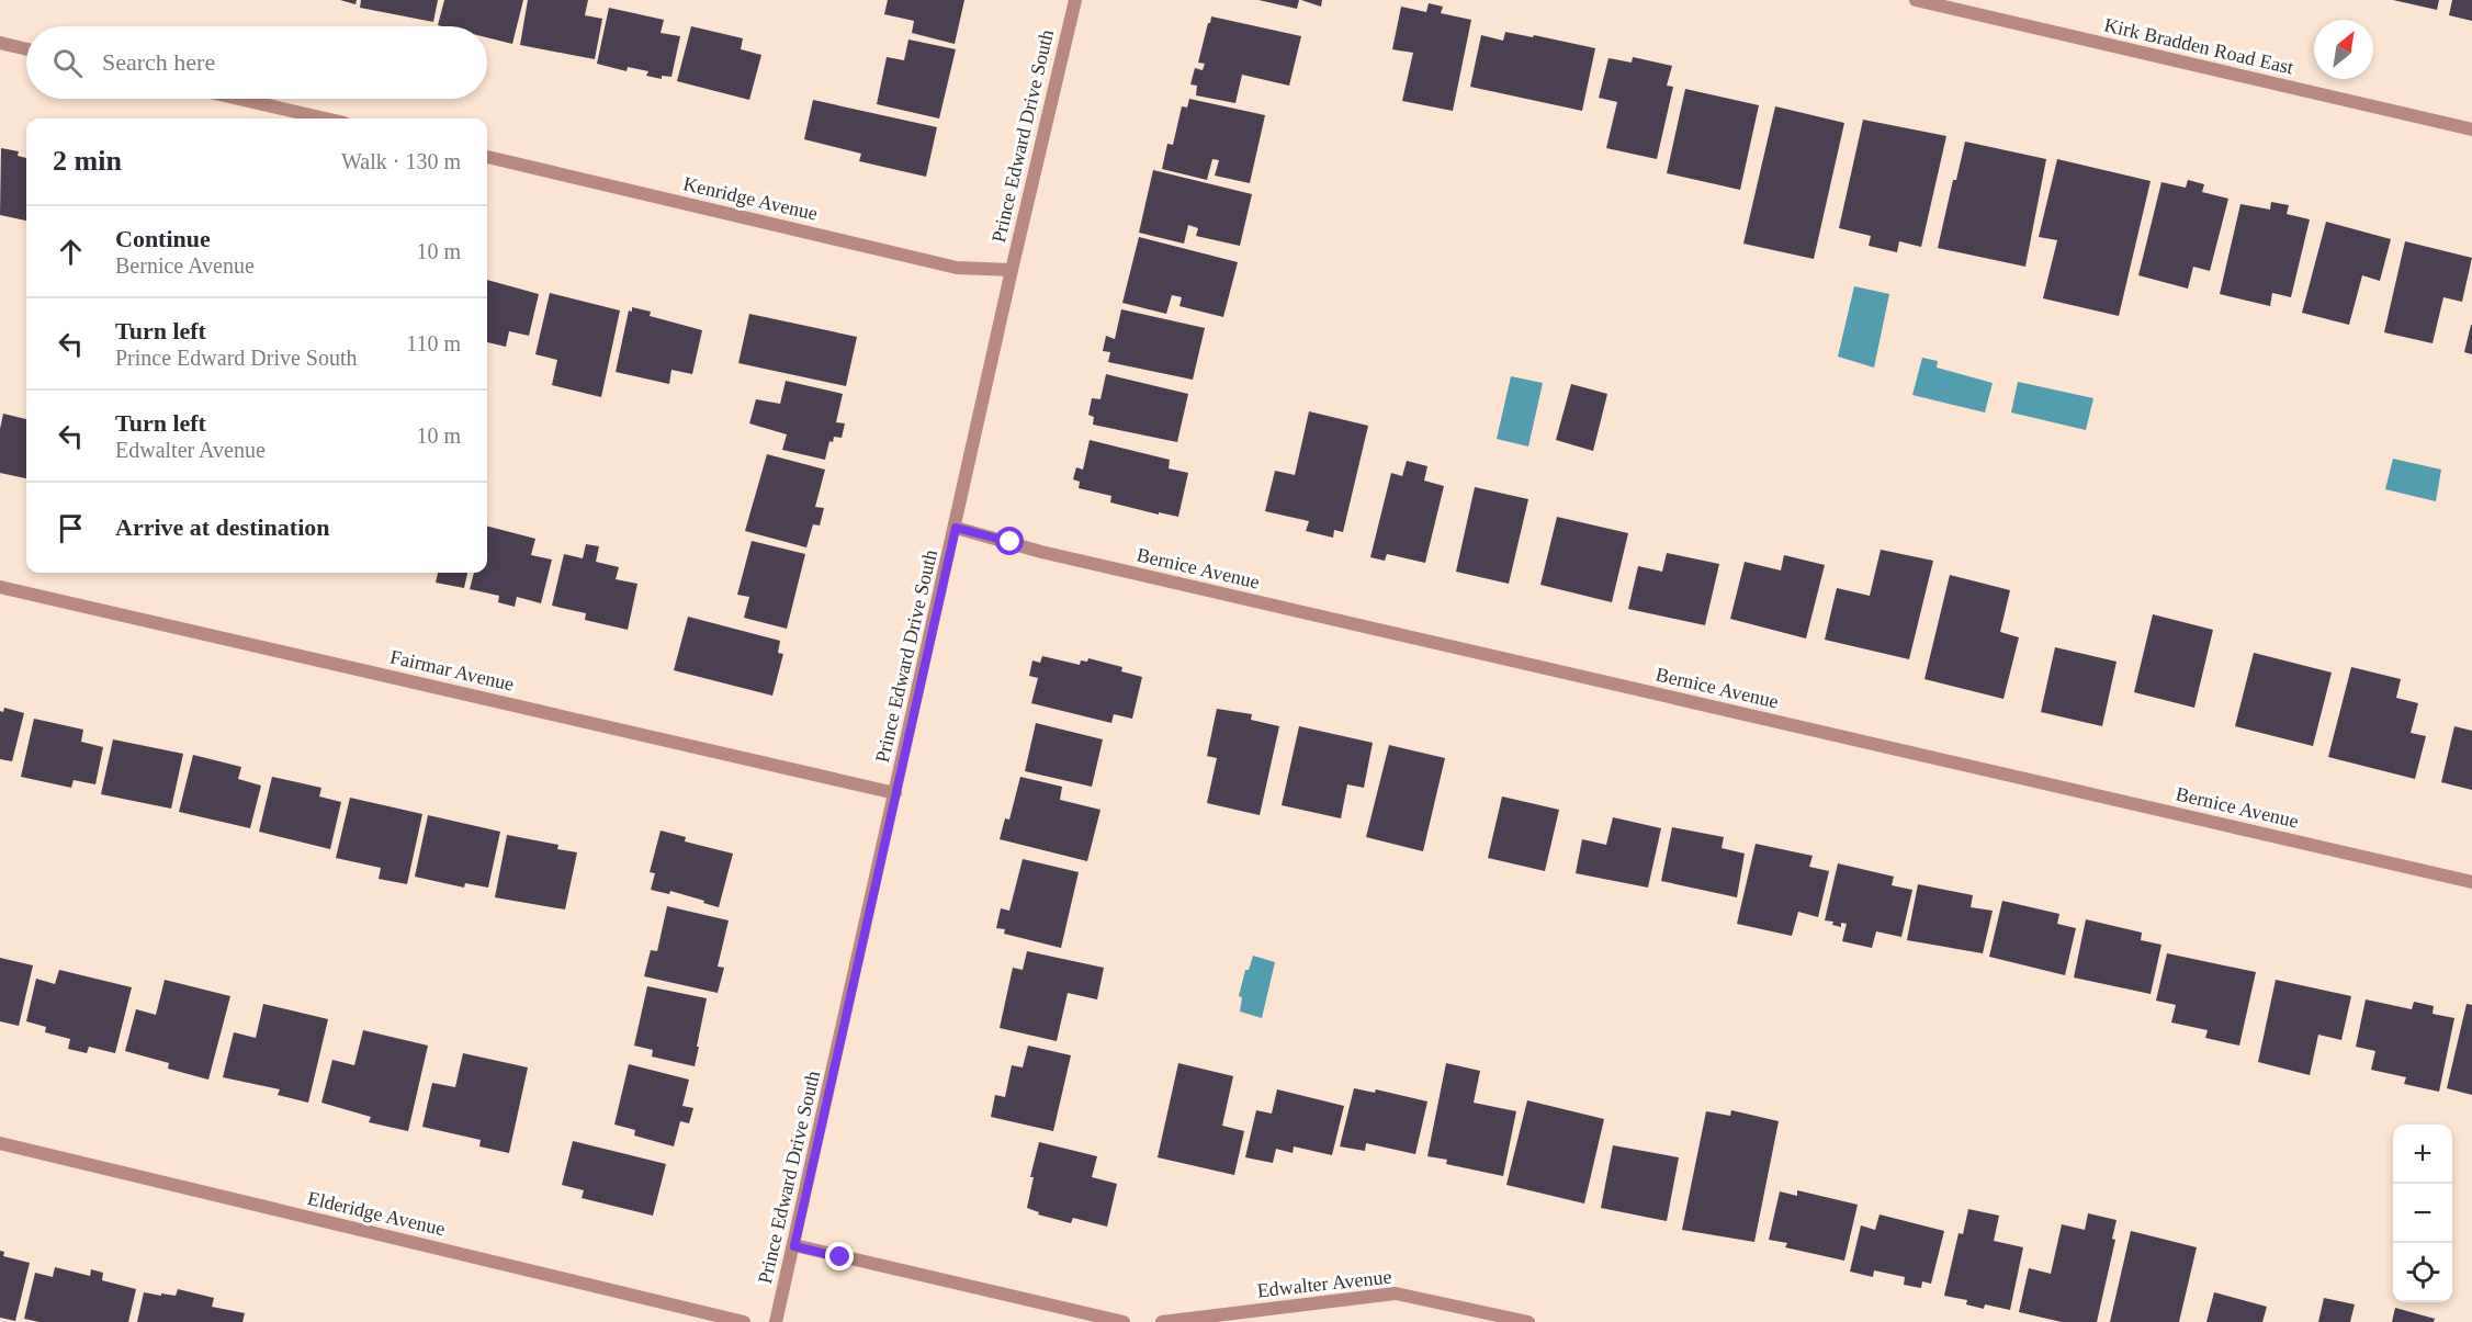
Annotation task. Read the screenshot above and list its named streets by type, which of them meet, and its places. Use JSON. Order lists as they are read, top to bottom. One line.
{"streets":{"street":["Kirk Bradden Road East","Prince Edward Drive South","Kenridge Avenue","Bernice Avenue","Fairmar Avenue","Elderidge Avenue","Edwalter Avenue"]},"crossings":[["Prince Edward Drive South","Kenridge Avenue"],["Prince Edward Drive South","Bernice Avenue"],["Prince Edward Drive South","Fairmar Avenue"]],"north":"top right","page":{"search":"Search here","heading":["2 min","Walk · 130 m"],"list":[["Continue","Bernice Avenue","10 m"],["Turn left","Prince Edward Drive South","110 m"],["Turn left","Edwalter Avenue","10 m"],"Arrive at destination"],"map_buttons":["+","−"]}}
